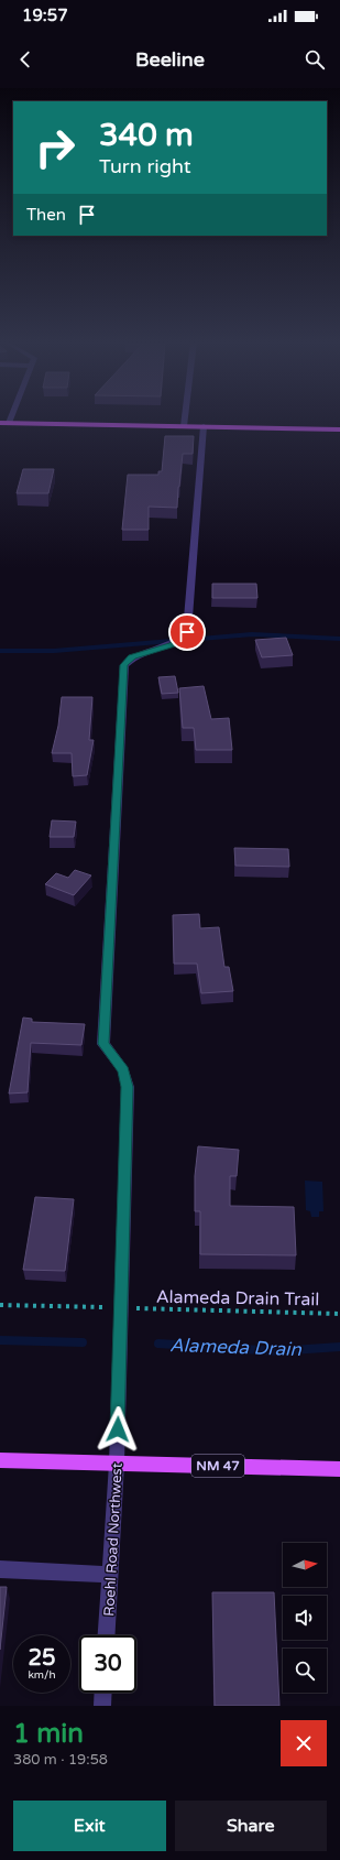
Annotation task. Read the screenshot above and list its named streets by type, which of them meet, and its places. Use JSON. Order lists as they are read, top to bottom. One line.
{"streets":{"main road":["NM 47"],"street":["Roehl Road Northwest"],"path":["Alameda Drain Trail"]},"crossings":[["NM 47","Roehl Road Northwest"]],"water":["Alameda Drain"],"north":"right","page":{"status":"19:57","header":"Beeline","turn":["340 m","Turn right"],"then":"Then","speed":"25 km/h","limit":"30","heading":["1 min","380 m · 19:58"],"buttons":["Exit","Share"]}}
